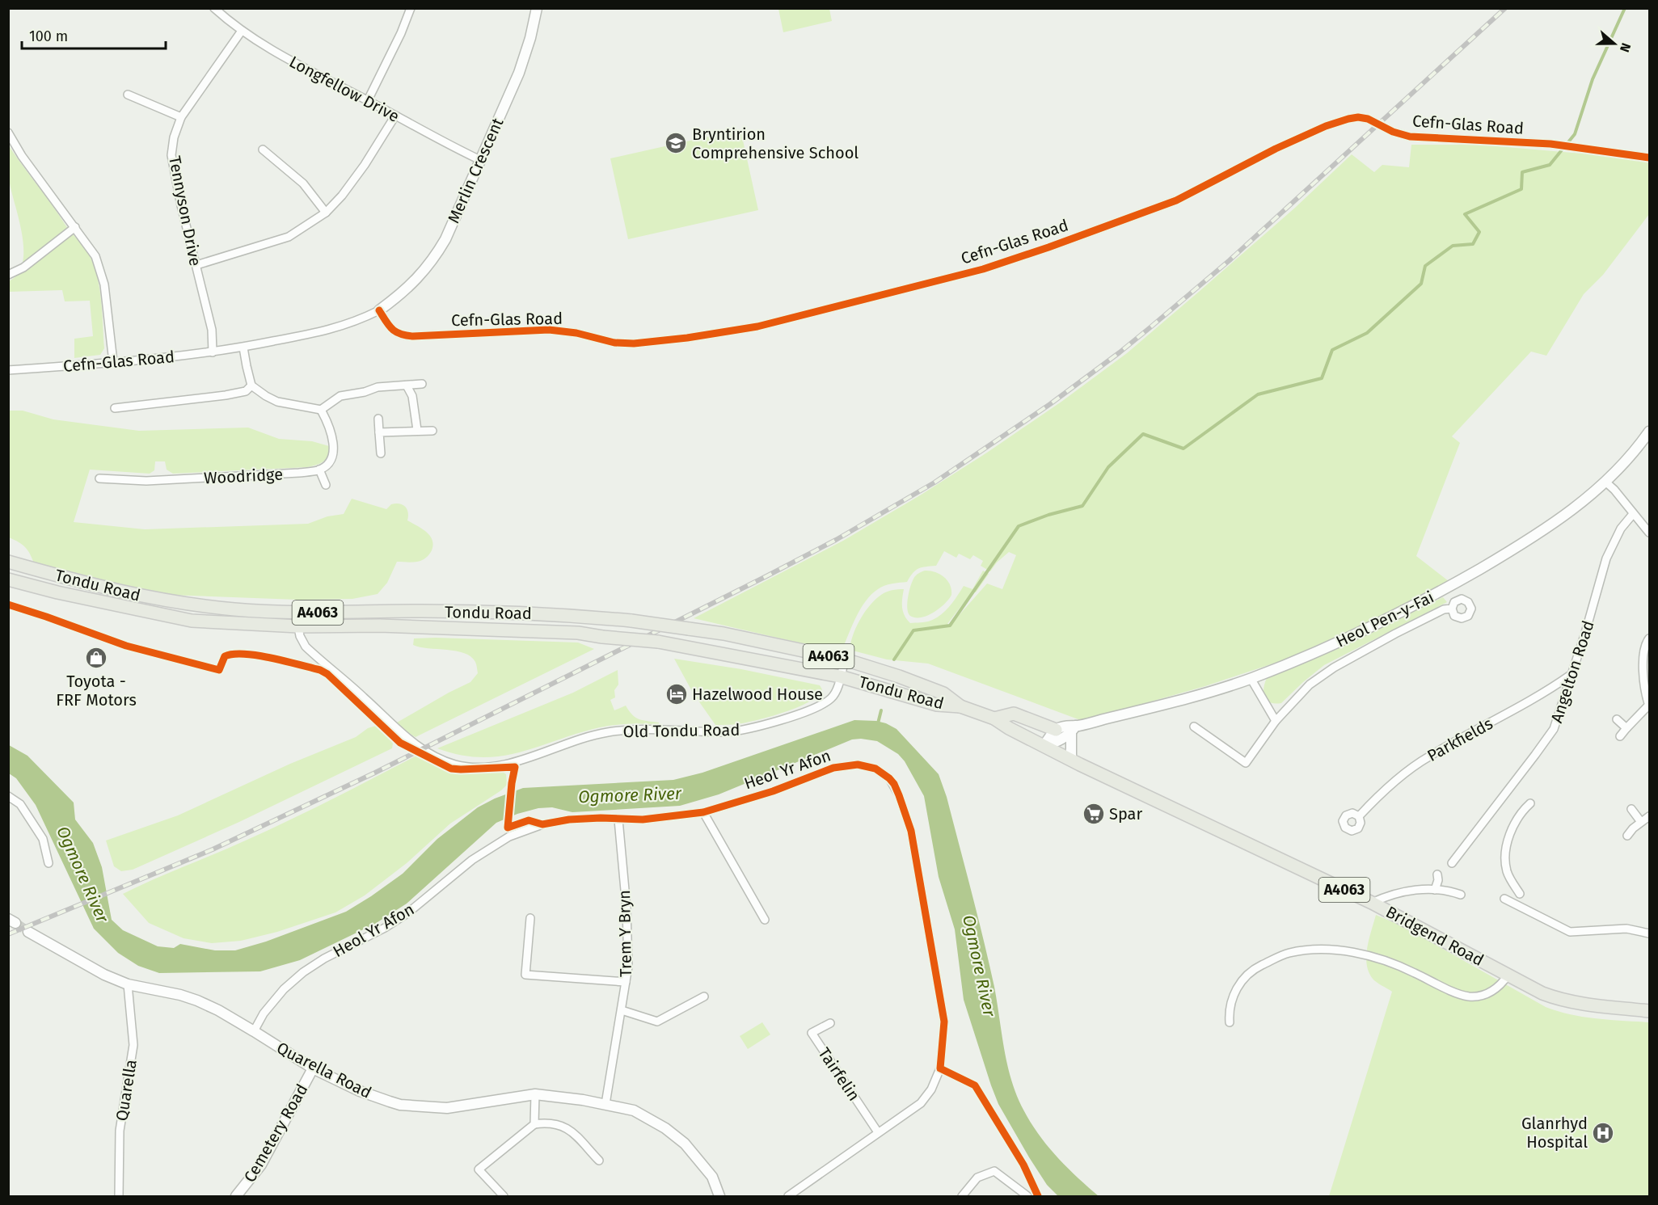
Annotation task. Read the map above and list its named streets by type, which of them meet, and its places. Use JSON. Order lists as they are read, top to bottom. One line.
{"streets":{"main road":["Tondu Road","A4063","Bridgend Road"],"street":["Longfellow Drive","Cefn-Glas Road","Merlin Crescent","Tennyson Drive","Woodridge","Heol Pen-y-Fai","Angelton Road","Old Tondu Road","Parkfields","Heol Yr Afon","Trem Y Bryn","Quarella Road","Tairfelin","Quarella","Cemetery Road"]},"crossings":[["Longfellow Drive","Merlin Crescent"],["Longfellow Drive","Tennyson Drive"],["Cefn-Glas Road","Merlin Crescent"],["Cefn-Glas Road","Tennyson Drive"],["Tondu Road","Heol Pen-y-Fai"],["Tondu Road","Old Tondu Road"],["Tondu Road","Bridgend Road"],["Heol Pen-y-Fai","Bridgend Road"],["Angelton Road","Parkfields"],["Heol Yr Afon","Trem Y Bryn"],["Heol Yr Afon","Quarella Road"],["Heol Yr Afon","Tairfelin"],["Trem Y Bryn","Quarella Road"],["Quarella Road","Quarella"],["Quarella Road","Cemetery Road"]],"water":["Ogmore River"],"places":{"school or university":["Bryntirion Comprehensive School"],"shop":["Toyota - FRF Motors"],"hotel":["Hazelwood House"],"supermarket":["Spar"],"hospital":["Glanrhyd Hospital"]},"scale_bar":"100 m","north":"right"}
